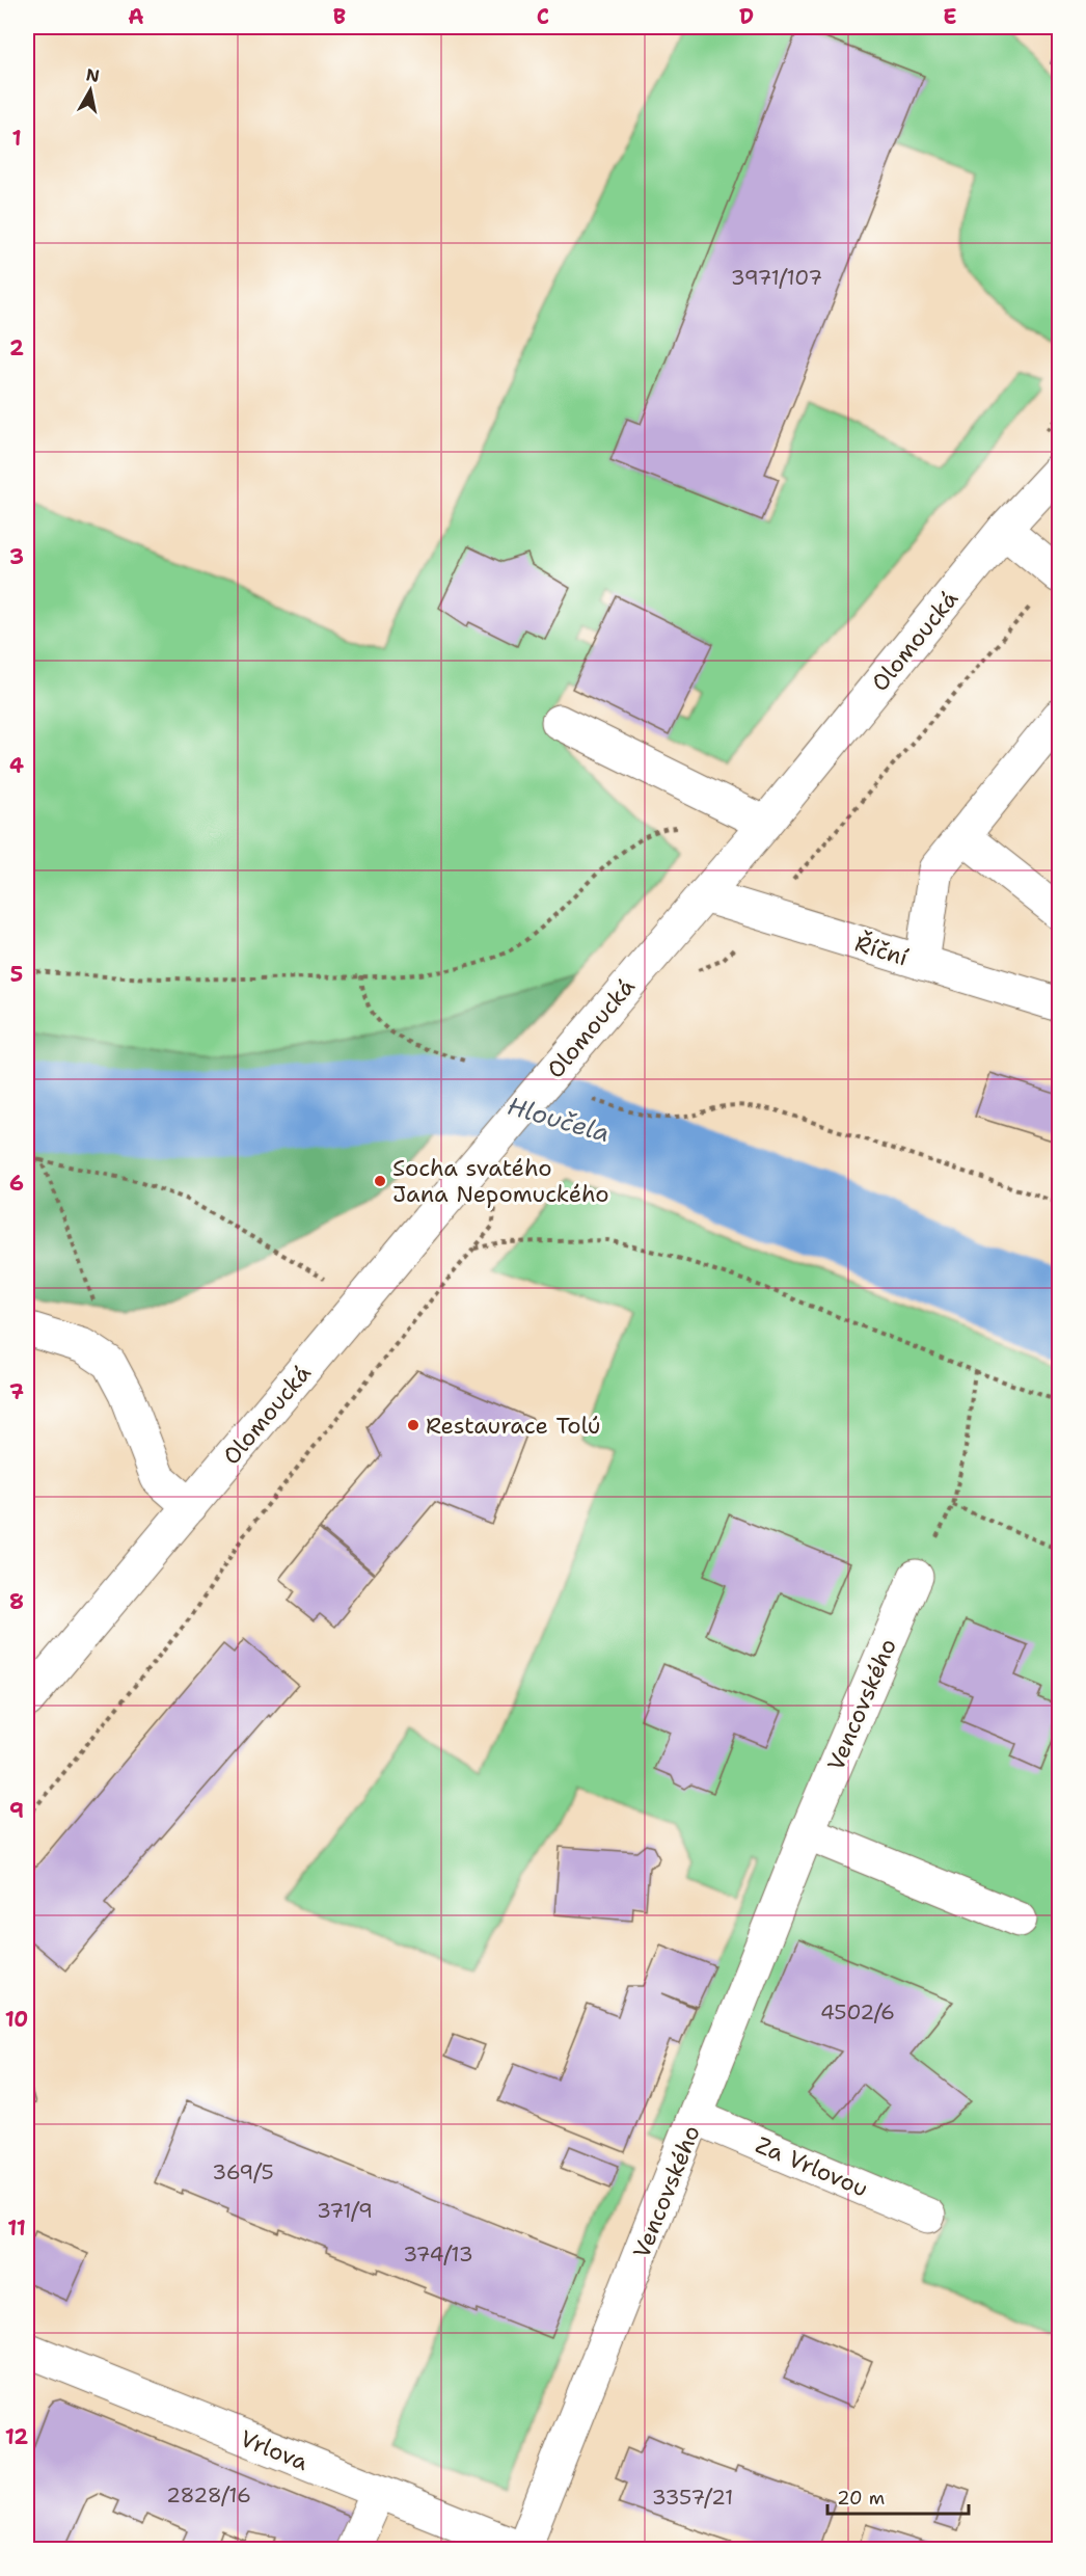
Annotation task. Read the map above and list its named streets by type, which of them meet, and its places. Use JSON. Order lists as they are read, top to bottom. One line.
{"streets":{"street":["Olomoucká","Říční","Vencovského","Za Vrlovou","Vrlova"]},"crossings":[["Olomoucká","Říční"],["Vencovského","Za Vrlovou"],["Vencovského","Vrlova"]],"water":["Hloučela"],"places":["Socha svatého Jana Nepomuckého","Restaurace Tolú"],"house_numbers":["3971/107","4502/6","369/5","371/9","374/13","2828/16","3357/21"],"scale_bar":"20 m","north":"top","grid":{"columns":["A","B","C","D","E"],"rows":["1","2","3","4","5","6","7","8","9","10","11","12"]}}
